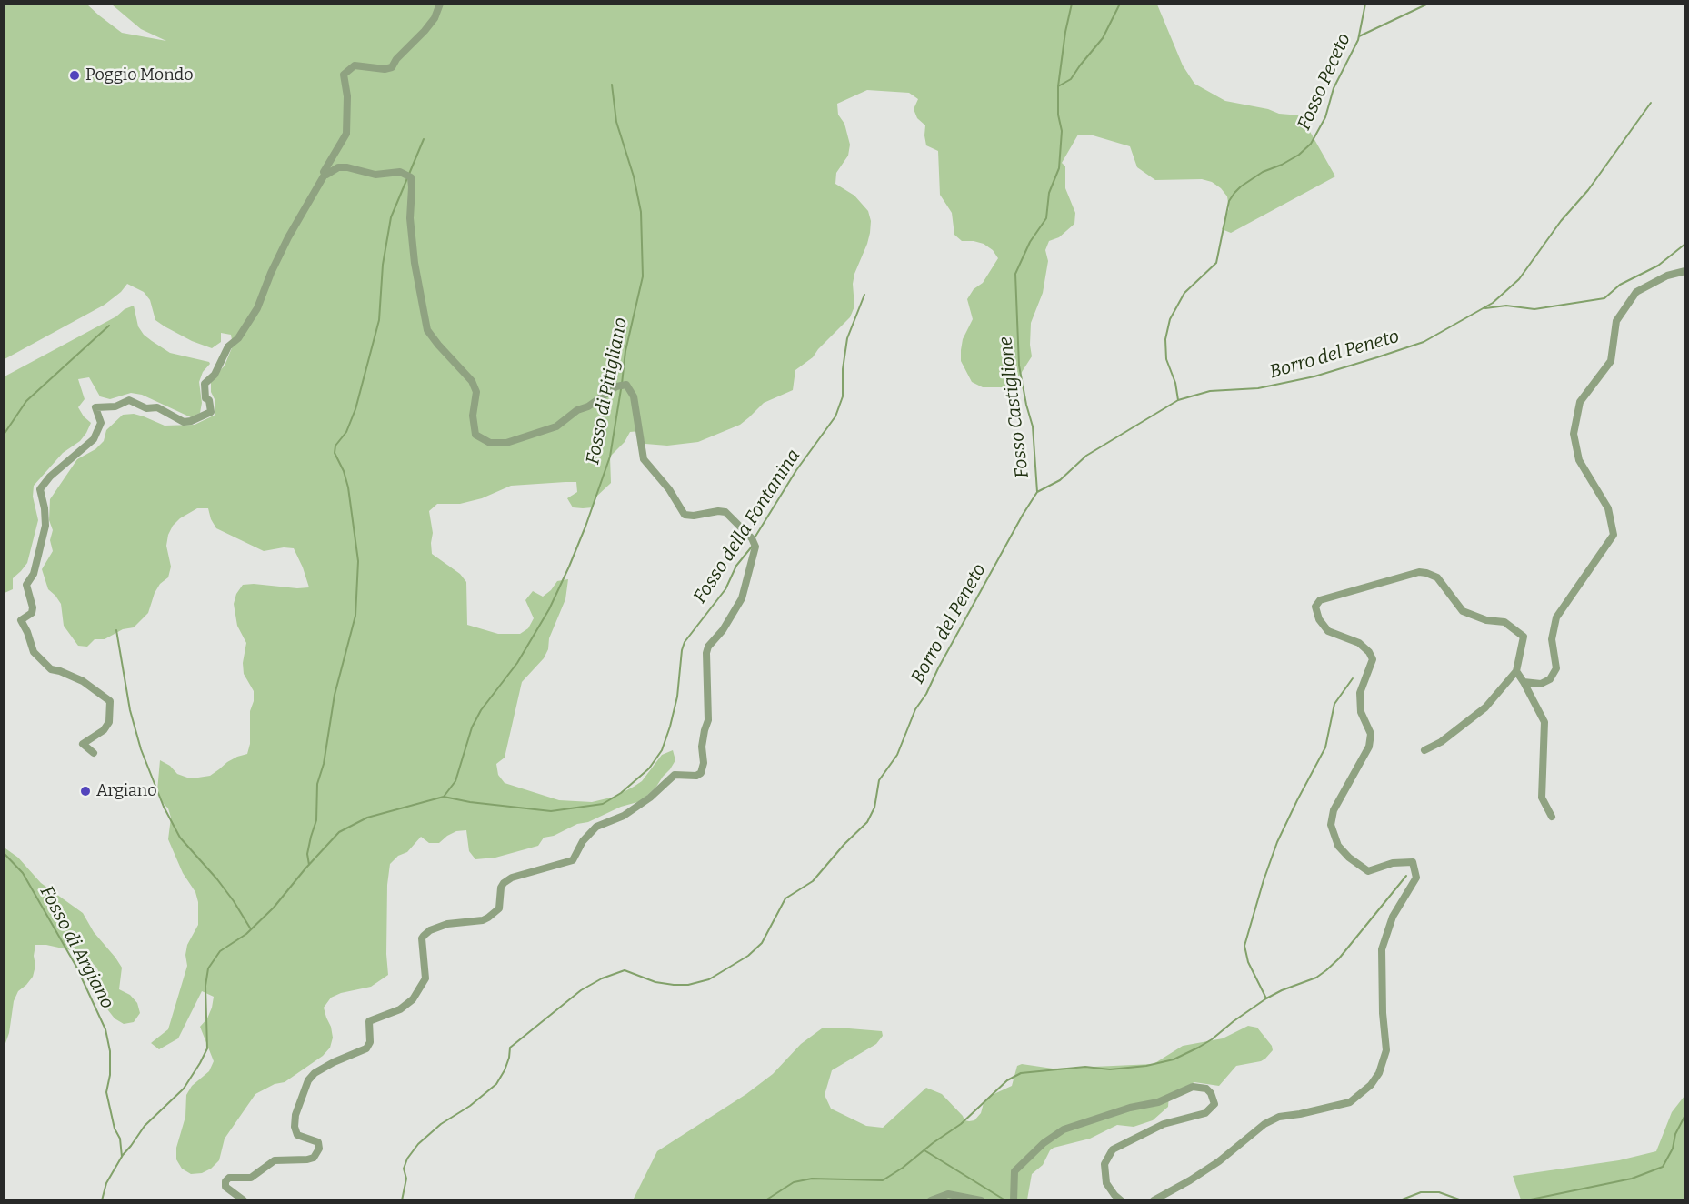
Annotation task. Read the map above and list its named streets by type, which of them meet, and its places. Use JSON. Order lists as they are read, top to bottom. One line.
{"water":["Fosso Peceto","Borro del Peneto","Fosso di Pitigliano","Fosso Castiglione","Fosso della Fontanina","Fosso di Argiano"],"places":["Poggio Mondo","Argiano"]}
